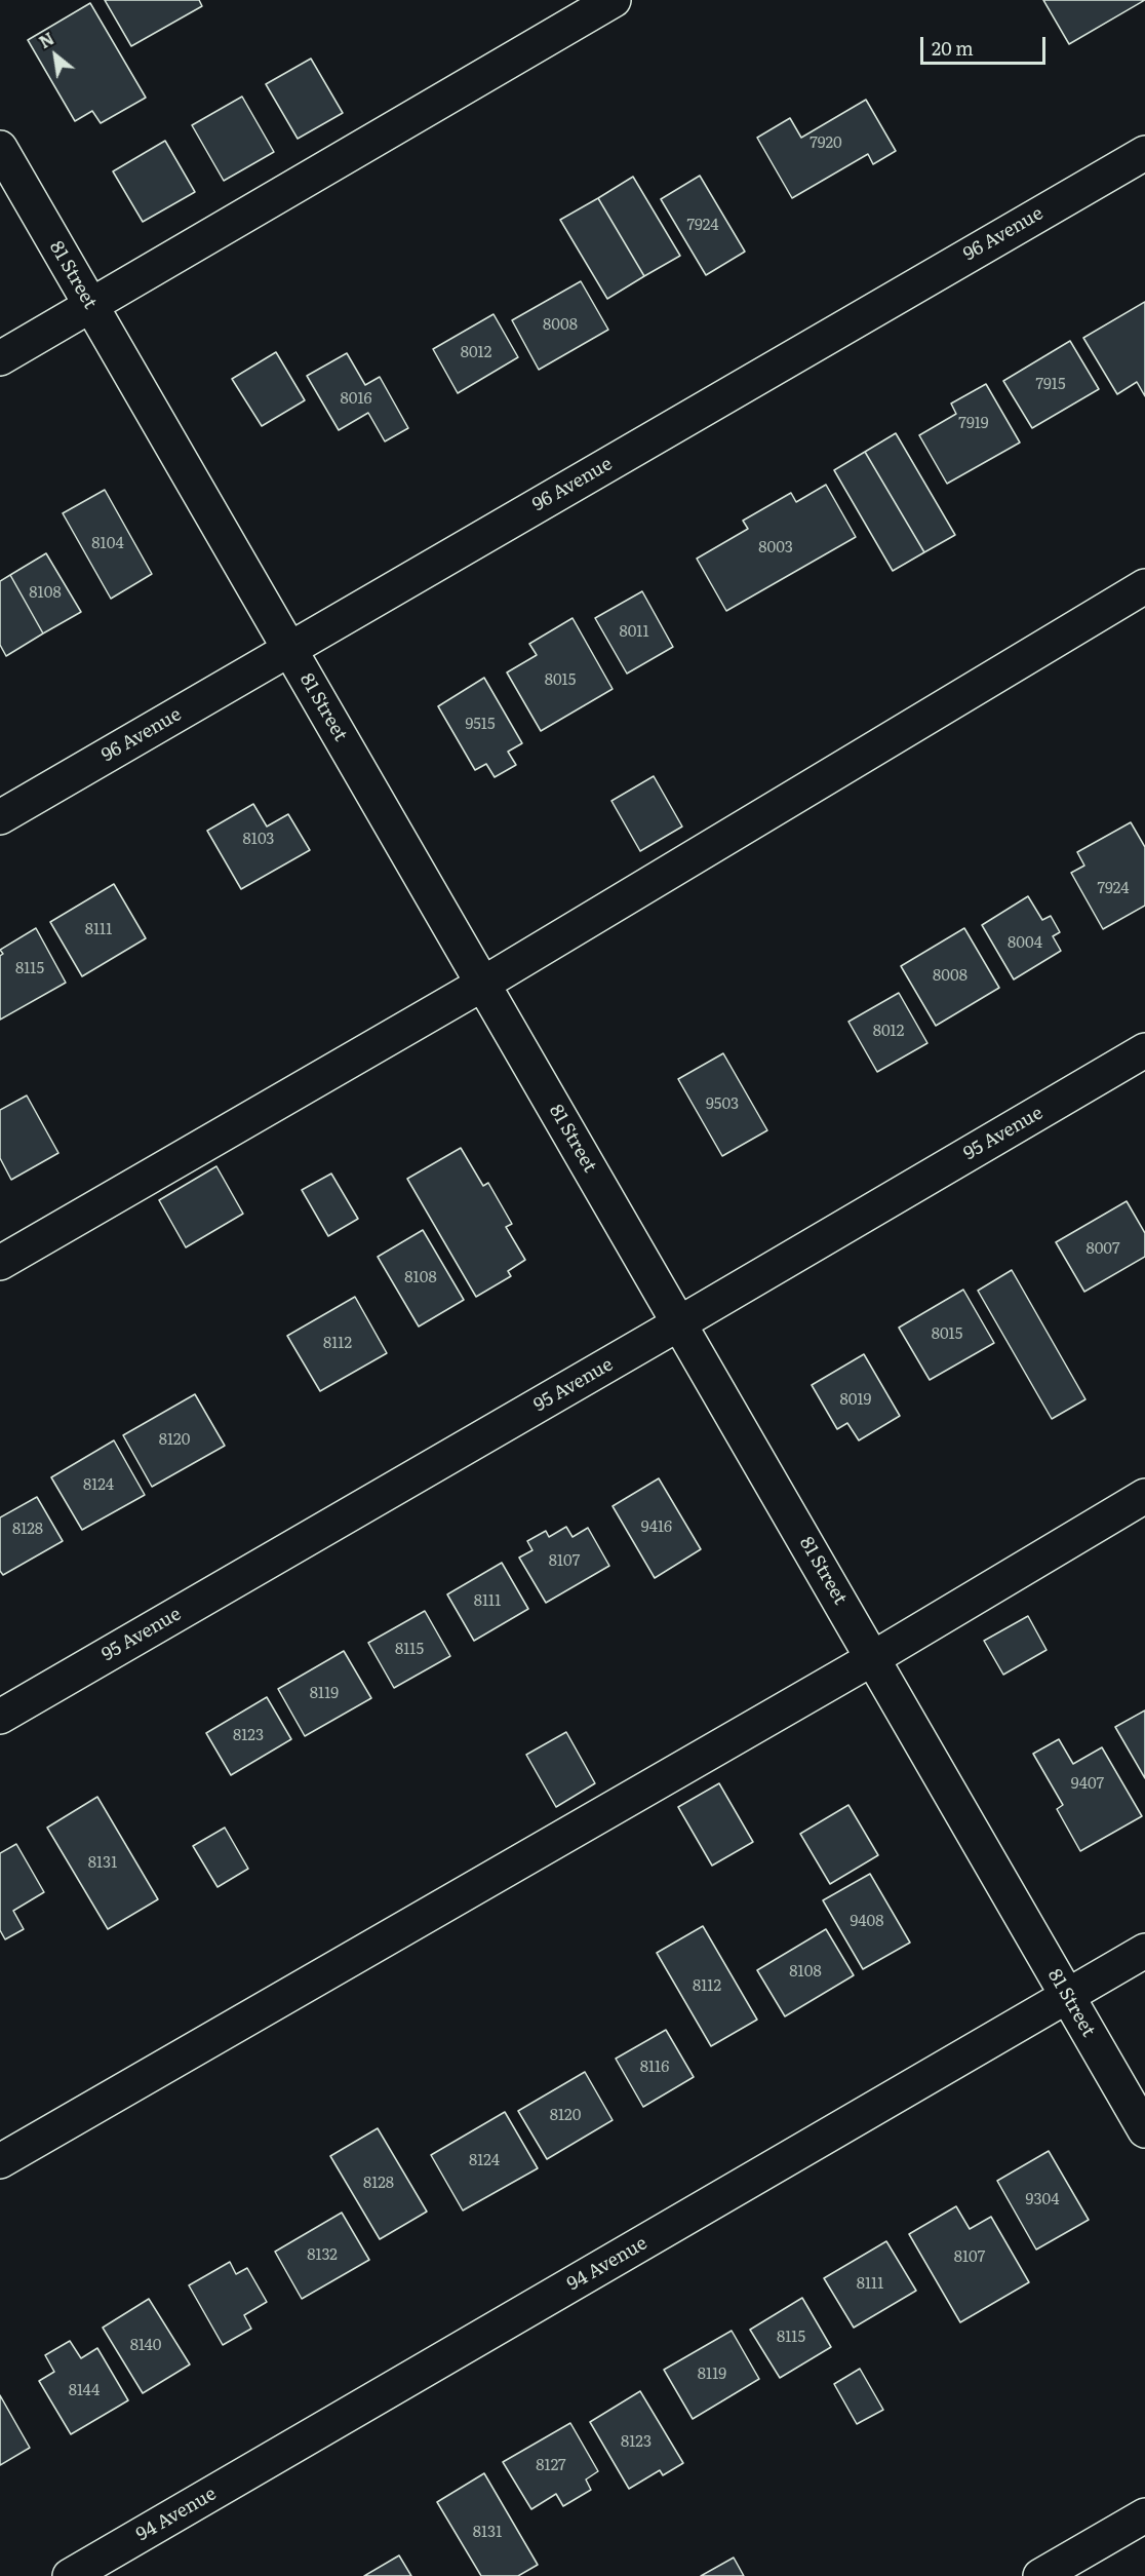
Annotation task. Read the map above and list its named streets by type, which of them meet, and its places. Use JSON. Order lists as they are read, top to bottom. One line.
{"streets":{"street":["96 Avenue","81 Street","95 Avenue","94 Avenue"]},"crossings":[["96 Avenue","81 Street"],["81 Street","95 Avenue"],["81 Street","94 Avenue"]],"house_numbers":["7920","7924","8008","8012","7915","8016","7919","8104","8003","8108","8011","8015","9515","8103","7924","8111","8004","8115","8008","8012","9503","8007","8108","8015","8112","8019","8120","8124","9416","8128","8107","8111","8115","8119","8123","9407","8131","9408","8108","8112","8116","8120","8124","8128","9304","8132","8107","8111","8115","8140","8119","8144","8123","8127","8131"],"scale_bar":"20 m","north":"top left"}
